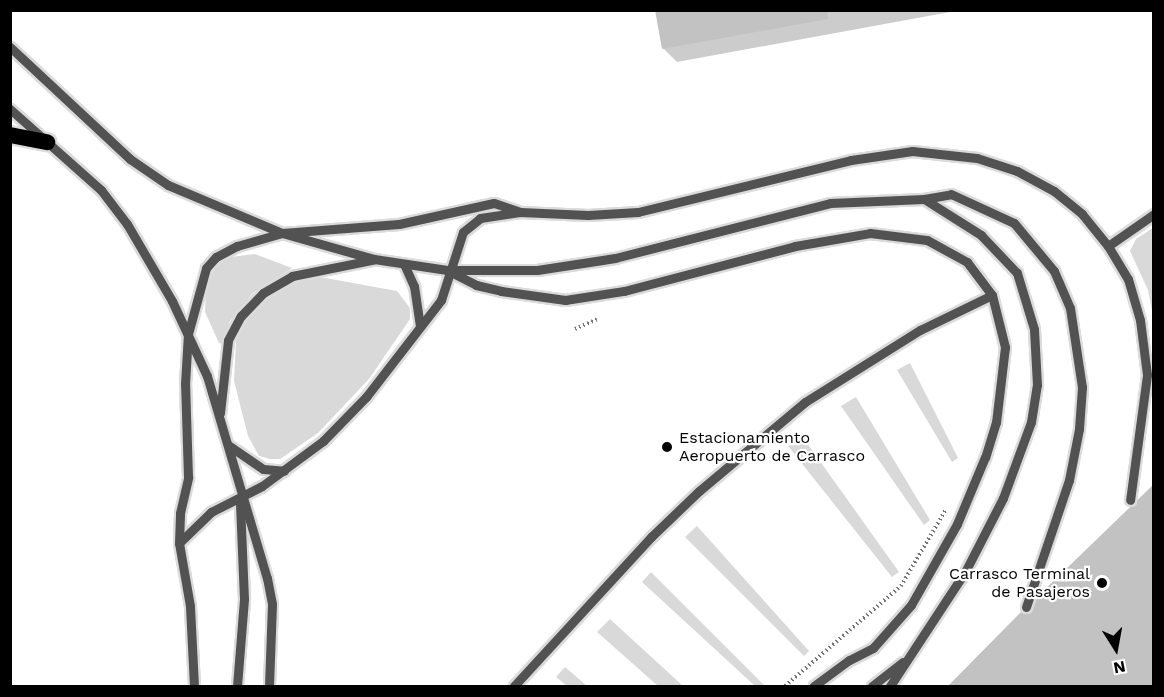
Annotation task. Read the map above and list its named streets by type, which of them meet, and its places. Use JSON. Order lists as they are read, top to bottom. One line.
{"places":["Estacionamiento Aeropuerto de Carrasco","Carrasco Terminal de Pasajeros"],"north":"bottom"}
